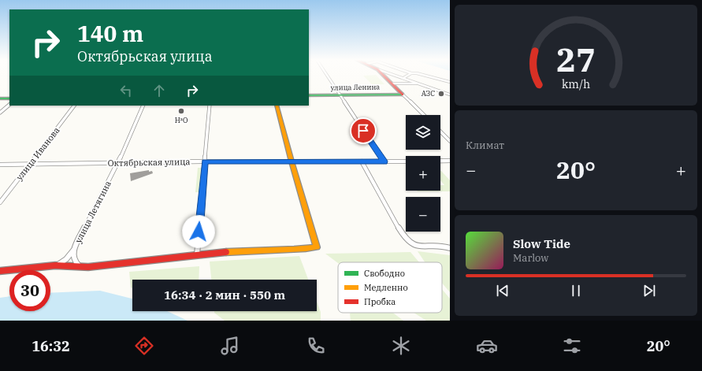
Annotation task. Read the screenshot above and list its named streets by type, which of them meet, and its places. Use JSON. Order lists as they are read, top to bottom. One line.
{"streets":{"street":["улица Ленина","улица Иванова","Октябрьская улица","улица Летягина"]},"crossings":[["улица Иванова","Октябрьская улица"],["Октябрьская улица","улица Летягина"]],"places":["АЗС","H²O"],"legend":["Свободно","Медленно","Пробка"],"page":{"turn":["140 m","Октябрьская улица"],"tile":"Климат","map_buttons":["+","−"],"heat":["−","20°","+"],"song":["Slow Tide","Marlow"],"limit":"30","trip":"16:34 · 2 мин · 550 m","tabs":["16:32","20°"],"gauge":["27","km/h"]}}
